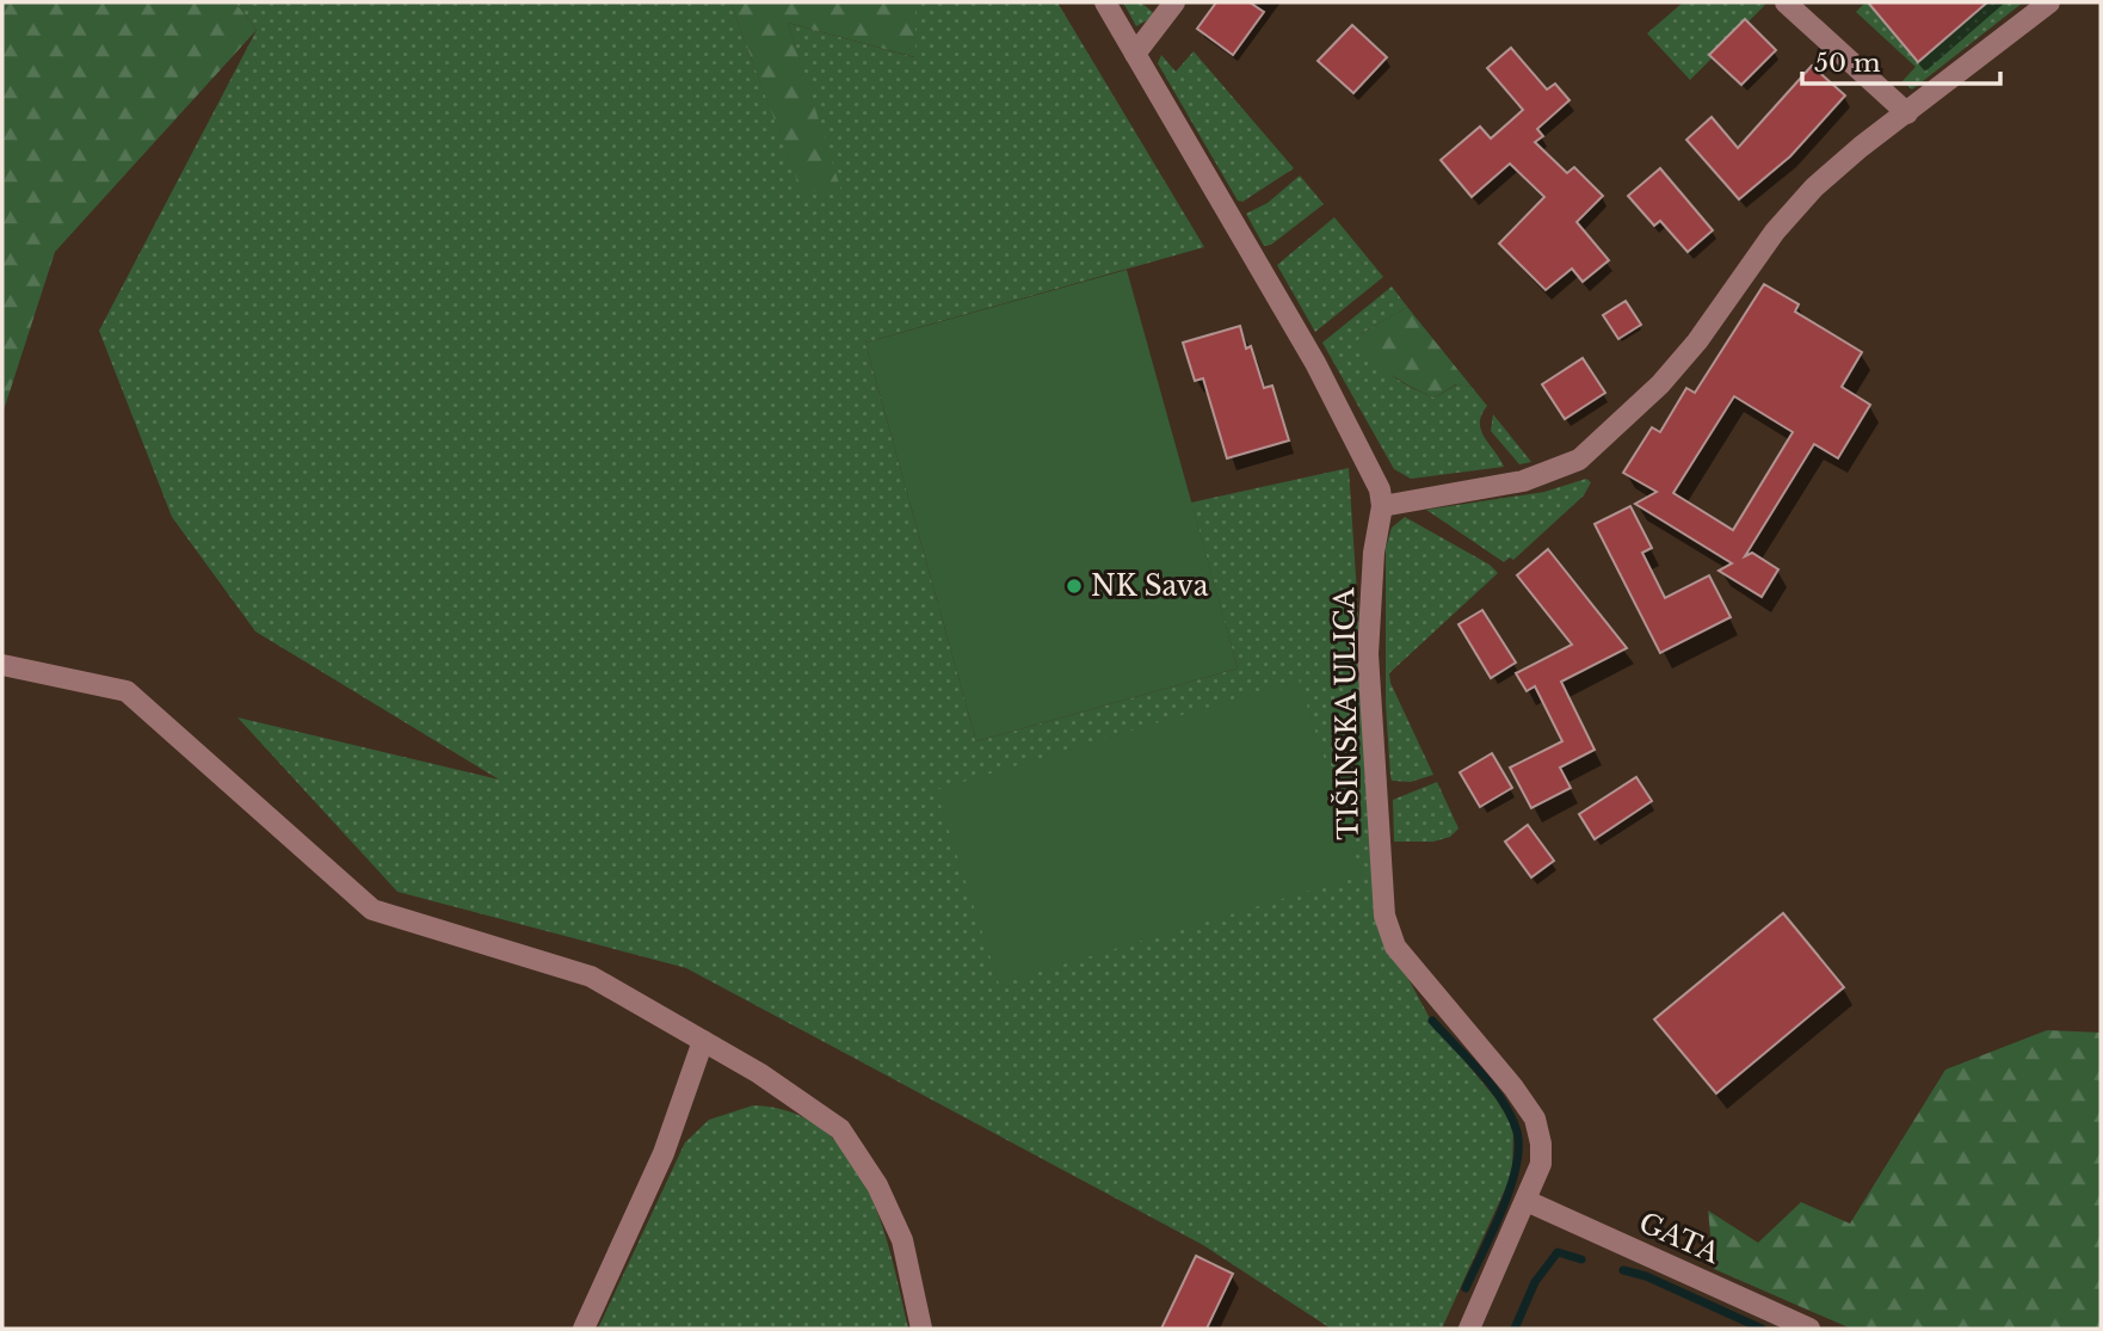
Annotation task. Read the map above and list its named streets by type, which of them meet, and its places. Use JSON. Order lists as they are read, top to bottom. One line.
{"streets":{"street":["TIŠINSKA ULICA","GATA"]},"crossings":[["TIŠINSKA ULICA","GATA"]],"places":["NK Sava"],"scale_bar":"50 m"}
